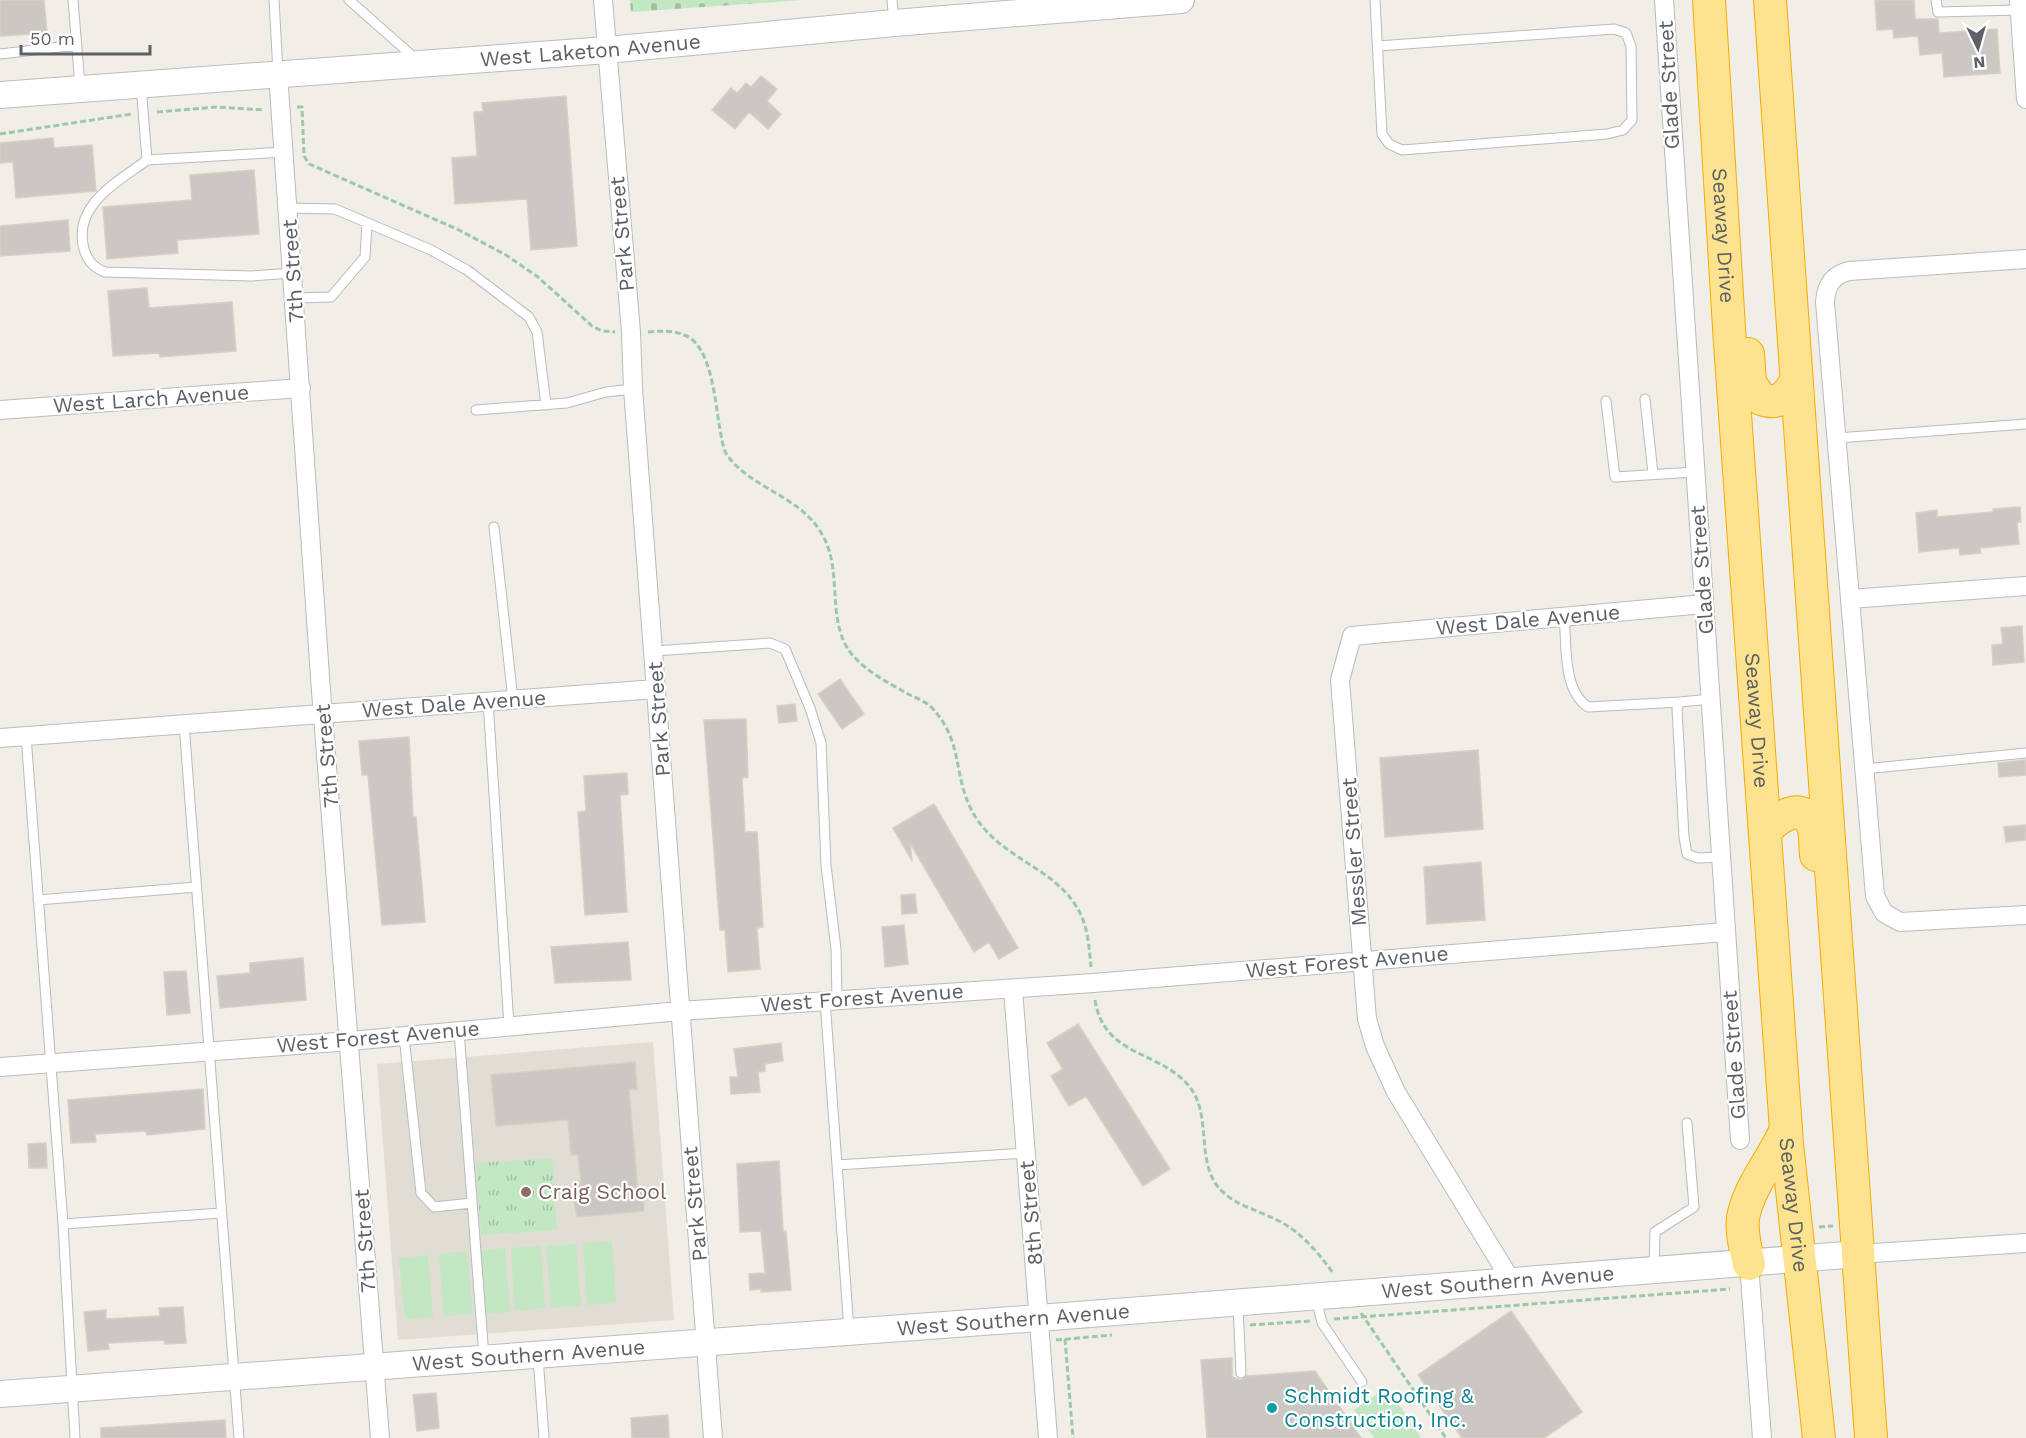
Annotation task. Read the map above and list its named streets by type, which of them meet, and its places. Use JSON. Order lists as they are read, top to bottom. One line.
{"streets":{"highway":["Seaway Drive"],"street":["West Laketon Avenue","Glade Street","Park Street","7th Street","West Larch Avenue","West Dale Avenue","Messler Street","West Forest Avenue","8th Street","West Southern Avenue"]},"crossings":[["West Laketon Avenue","Park Street"],["West Laketon Avenue","7th Street"],["Glade Street","West Dale Avenue"],["Glade Street","West Forest Avenue"],["Park Street","West Dale Avenue"],["Park Street","West Forest Avenue"],["Park Street","West Southern Avenue"],["Seaway Drive","West Southern Avenue"],["7th Street","West Larch Avenue"],["7th Street","West Dale Avenue"],["7th Street","West Forest Avenue"],["7th Street","West Southern Avenue"],["West Dale Avenue","Messler Street"],["Messler Street","West Forest Avenue"],["Messler Street","West Southern Avenue"],["West Forest Avenue","8th Street"],["8th Street","West Southern Avenue"]],"places":["Craig School","Schmidt Roofing & Construction, Inc."],"scale_bar":"50 m","north":"bottom"}
